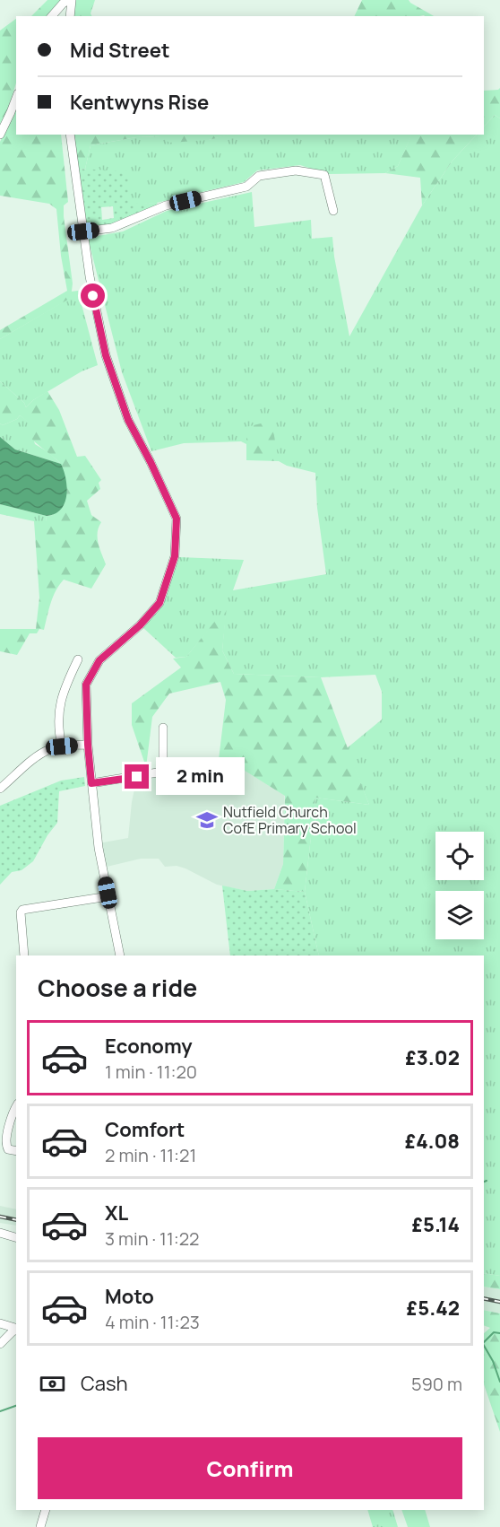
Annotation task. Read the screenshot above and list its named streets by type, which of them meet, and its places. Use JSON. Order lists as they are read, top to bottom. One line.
{"places":{"school or university":["Nutfield Church CofE Primary School"]},"page":{"banner":["Mid Street","Kentwyns Rise"],"bubble":"2 min","heading":"Choose a ride","list":[{"name":"Economy","note":"1 min · 11:20","value":"£3.02"},{"name":"Comfort","note":"2 min · 11:21","value":"£4.08"},{"name":"XL","note":"3 min · 11:22","value":"£5.14"},{"name":"Moto","note":"4 min · 11:23","value":"£5.42"}],"pay":["Cash","590 m"],"buttons":"Confirm"}}
